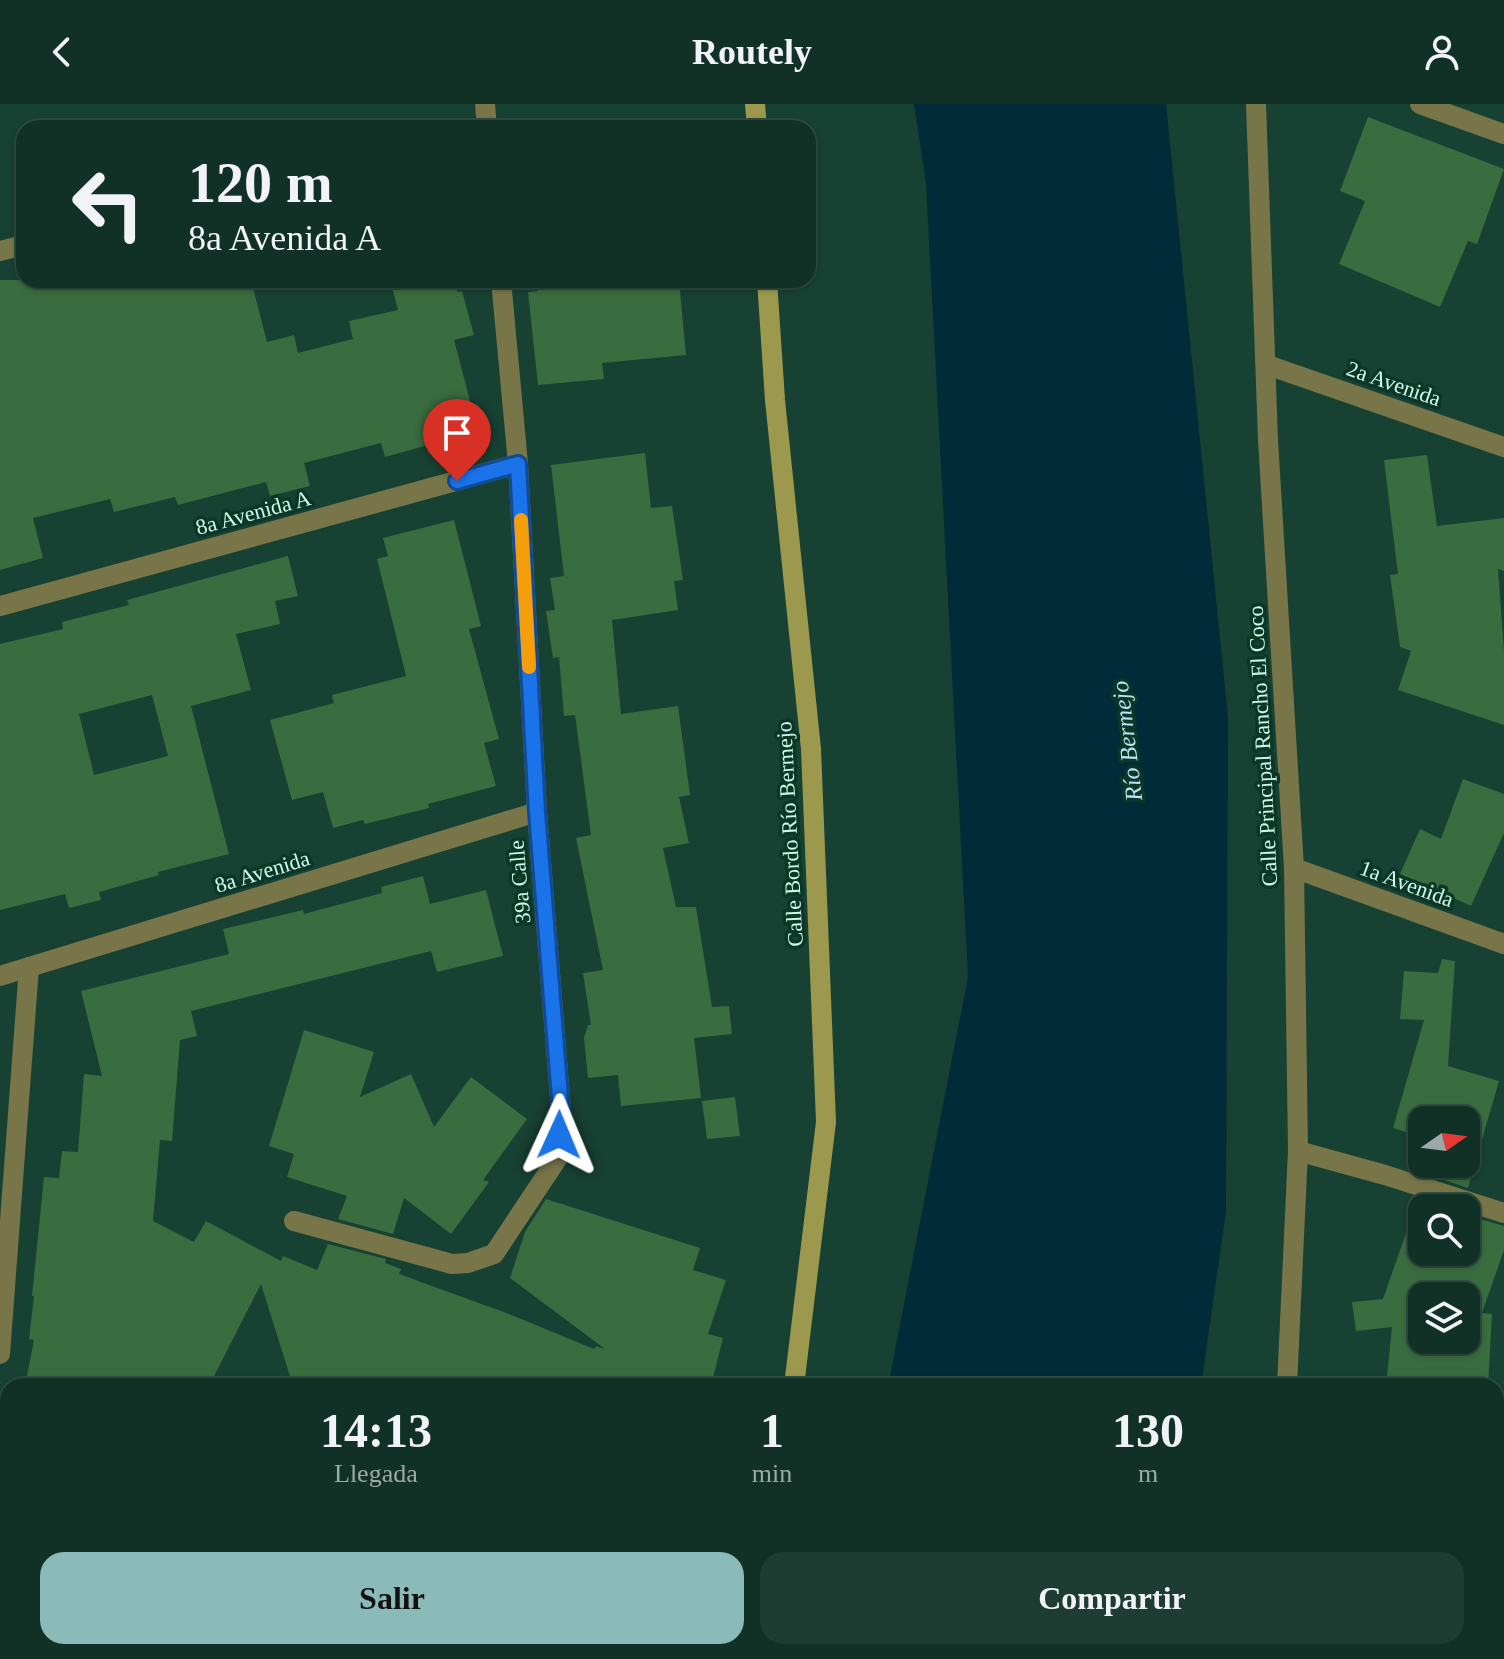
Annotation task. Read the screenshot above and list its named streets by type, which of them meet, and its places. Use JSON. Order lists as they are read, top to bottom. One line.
{"streets":{"main road":["Calle Bordo Río Bermejo"],"street":["2a Avenida","8a Avenida A","Calle Principal Rancho El Coco","8a Avenida","39a Calle","1a Avenida"]},"crossings":[["2a Avenida","Calle Principal Rancho El Coco"],["8a Avenida A","39a Calle"],["Calle Principal Rancho El Coco","1a Avenida"],["8a Avenida","39a Calle"]],"water":["Río Bermejo"],"north":"right","page":{"header":"Routely","turn":["120 m","8a Avenida A"],"eta":["14:13","Llegada","1","min","130","m"],"buttons":["Salir","Compartir"]}}
